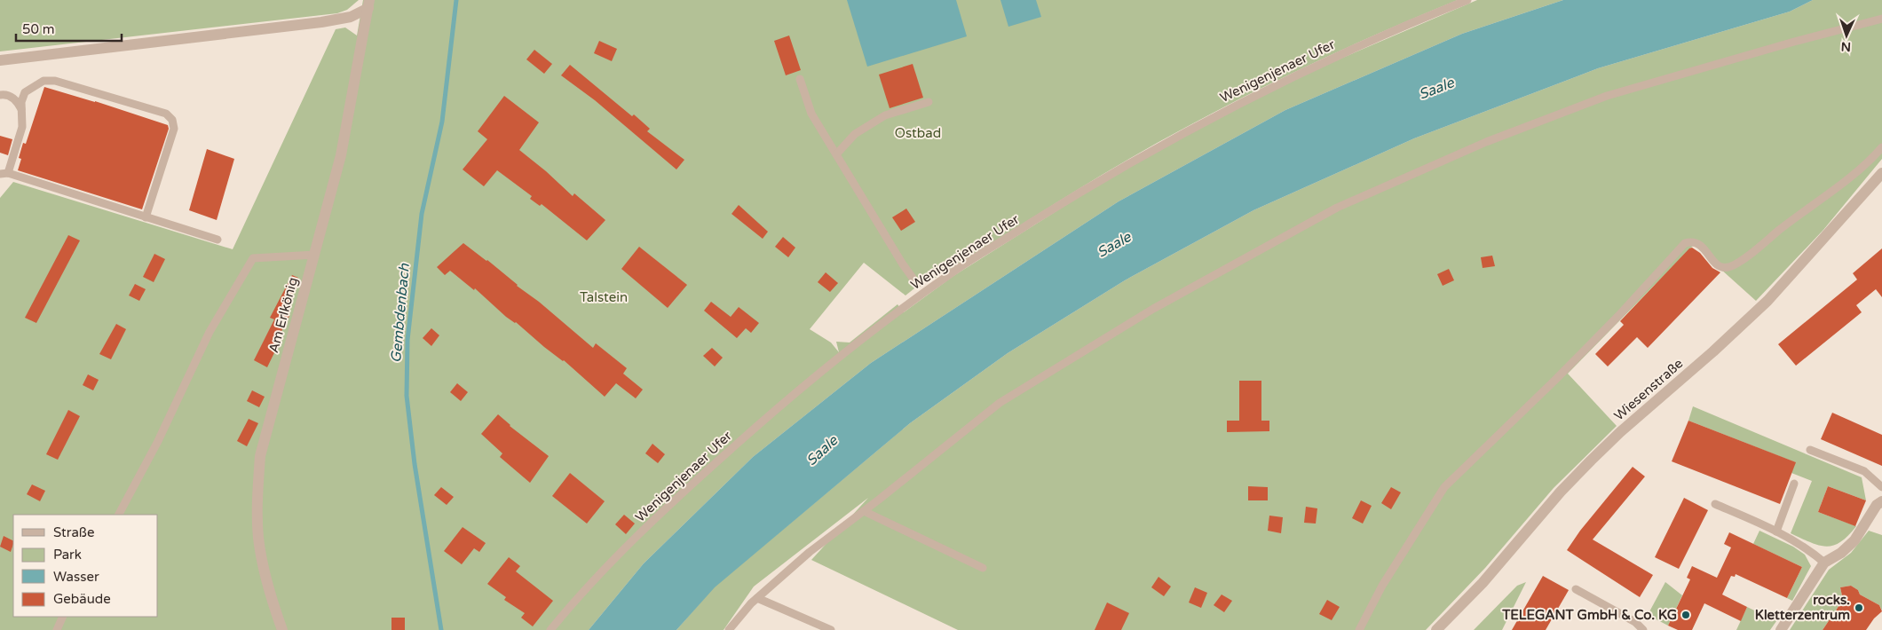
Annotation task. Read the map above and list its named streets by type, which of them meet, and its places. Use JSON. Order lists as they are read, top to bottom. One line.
{"streets":{"street":["Am Erlkönig","Wiesenstraße"],"lane":["Wenigenjenaer Ufer"]},"water":["Saale","Gembdenbach"],"parks":["Ostbad","Talstein"],"places":["rocks. Kletterzentrum","TELEGANT GmbH & Co. KG"],"legend":["Straße","Park","Wasser","Gebäude"],"scale_bar":"50 m","north":"bottom"}
